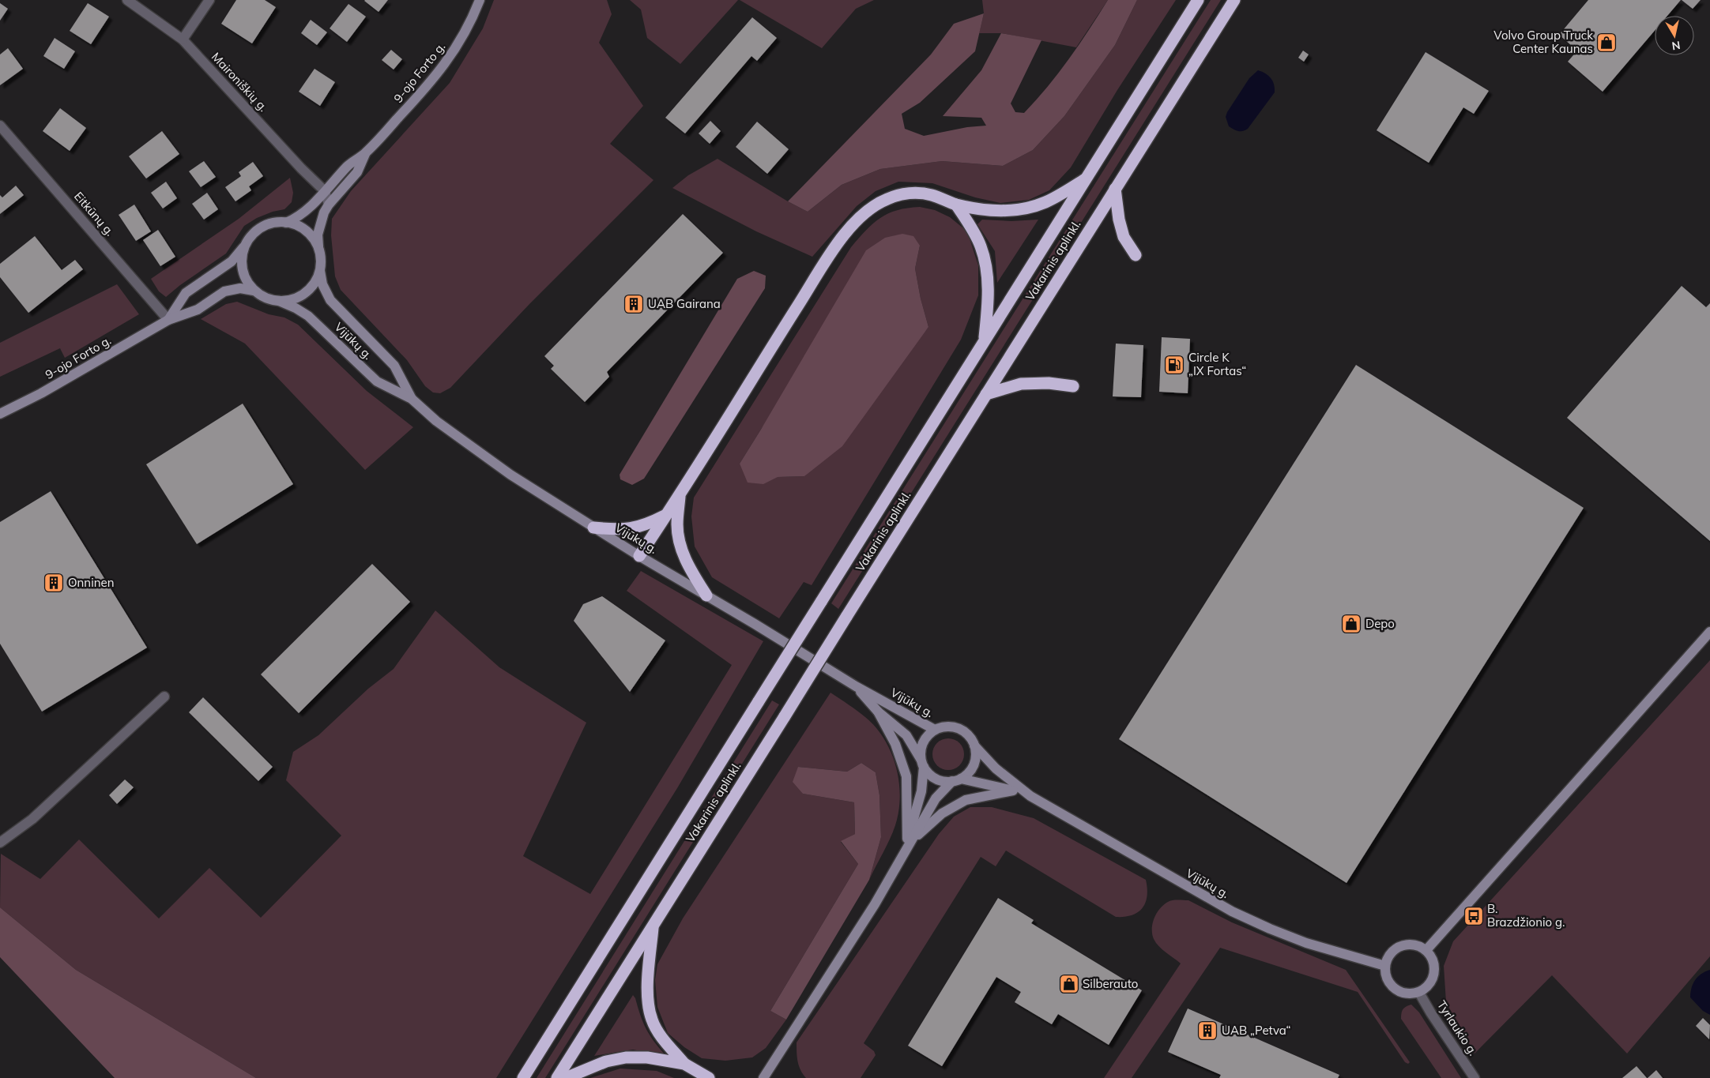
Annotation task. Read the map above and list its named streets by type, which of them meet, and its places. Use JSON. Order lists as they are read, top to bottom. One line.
{"streets":{"highway":["Vakarinis aplinkl."],"main road":["9-ojo Forto g.","Vijūkų g."],"street":["Maironiškių g.","Eitkūnų g.","Tyrlaukio g."]},"crossings":[["9-ojo Forto g.","Maironiškių g."],["9-ojo Forto g.","Eitkūnų g."],["9-ojo Forto g.","Vijūkų g."],["Vijūkų g.","Tyrlaukio g."]],"places":{"shop":["Volvo Group Truck Center Kaunas","Depo","Silberauto"],"building":["UAB Gairana","Onninen","UAB „Petva“"],"fuel station":["Circle K „IX Fortas“"],"bus stop":["B. Brazdžionio g."]},"north":"bottom"}
